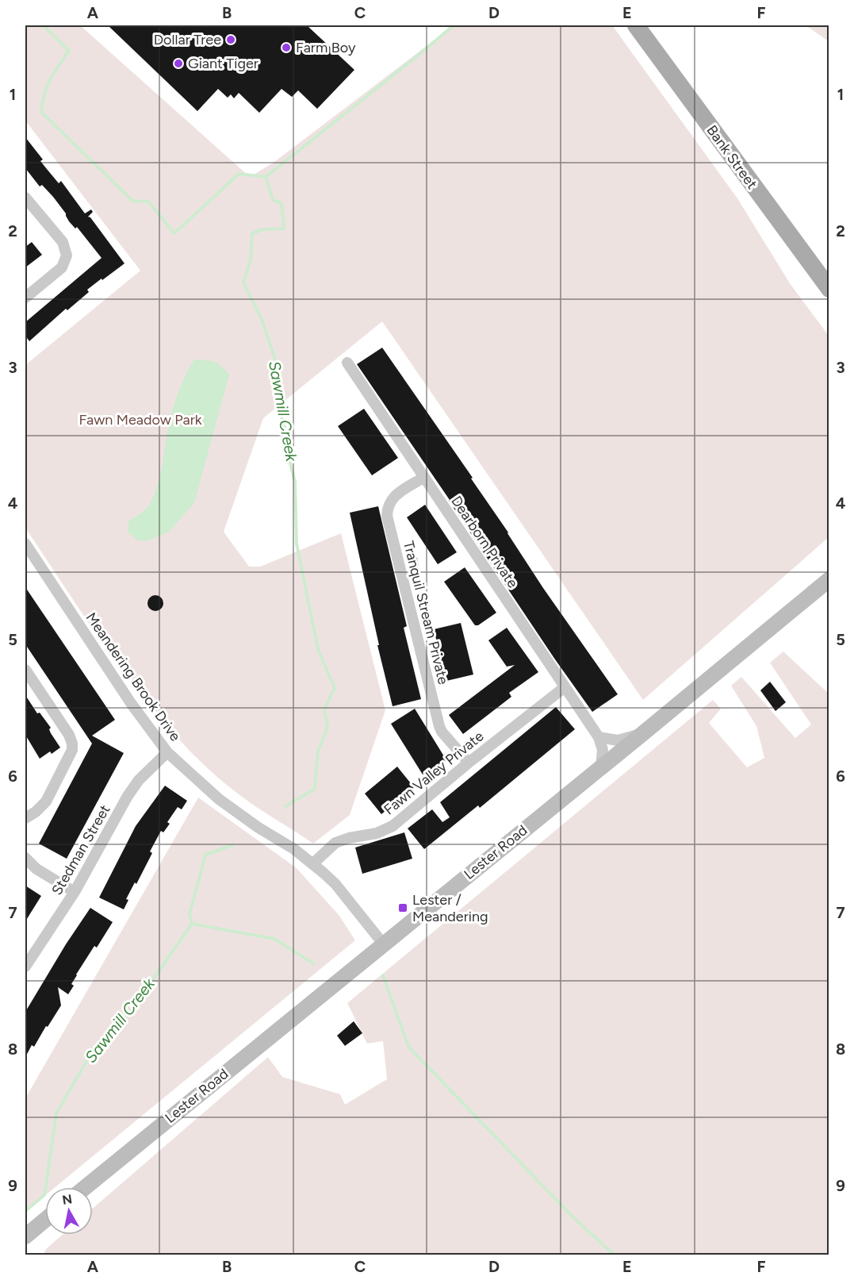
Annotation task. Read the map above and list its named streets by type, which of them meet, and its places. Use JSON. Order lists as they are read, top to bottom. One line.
{"streets":{"main road":["Bank Street","Lester Road"],"street":["Dearborn Private","Tranquil Stream Private","Meandering Brook Drive","Fawn Valley Private","Stedman Street"]},"crossings":[["Dearborn Private","Tranquil Stream Private"],["Dearborn Private","Fawn Valley Private"],["Dearborn Private","Lester Road"],["Tranquil Stream Private","Fawn Valley Private"],["Meandering Brook Drive","Fawn Valley Private"],["Meandering Brook Drive","Stedman Street"],["Meandering Brook Drive","Lester Road"]],"water":["Sawmill Creek"],"parks":["Fawn Meadow Park"],"places":{"other":["Dollar Tree","Farm Boy","Giant Tiger"],"transit":["Lester / Meandering"]},"north":"top","grid":{"columns":["A","B","C","D","E","F"],"rows":["1","2","3","4","5","6","7","8","9"]}}
